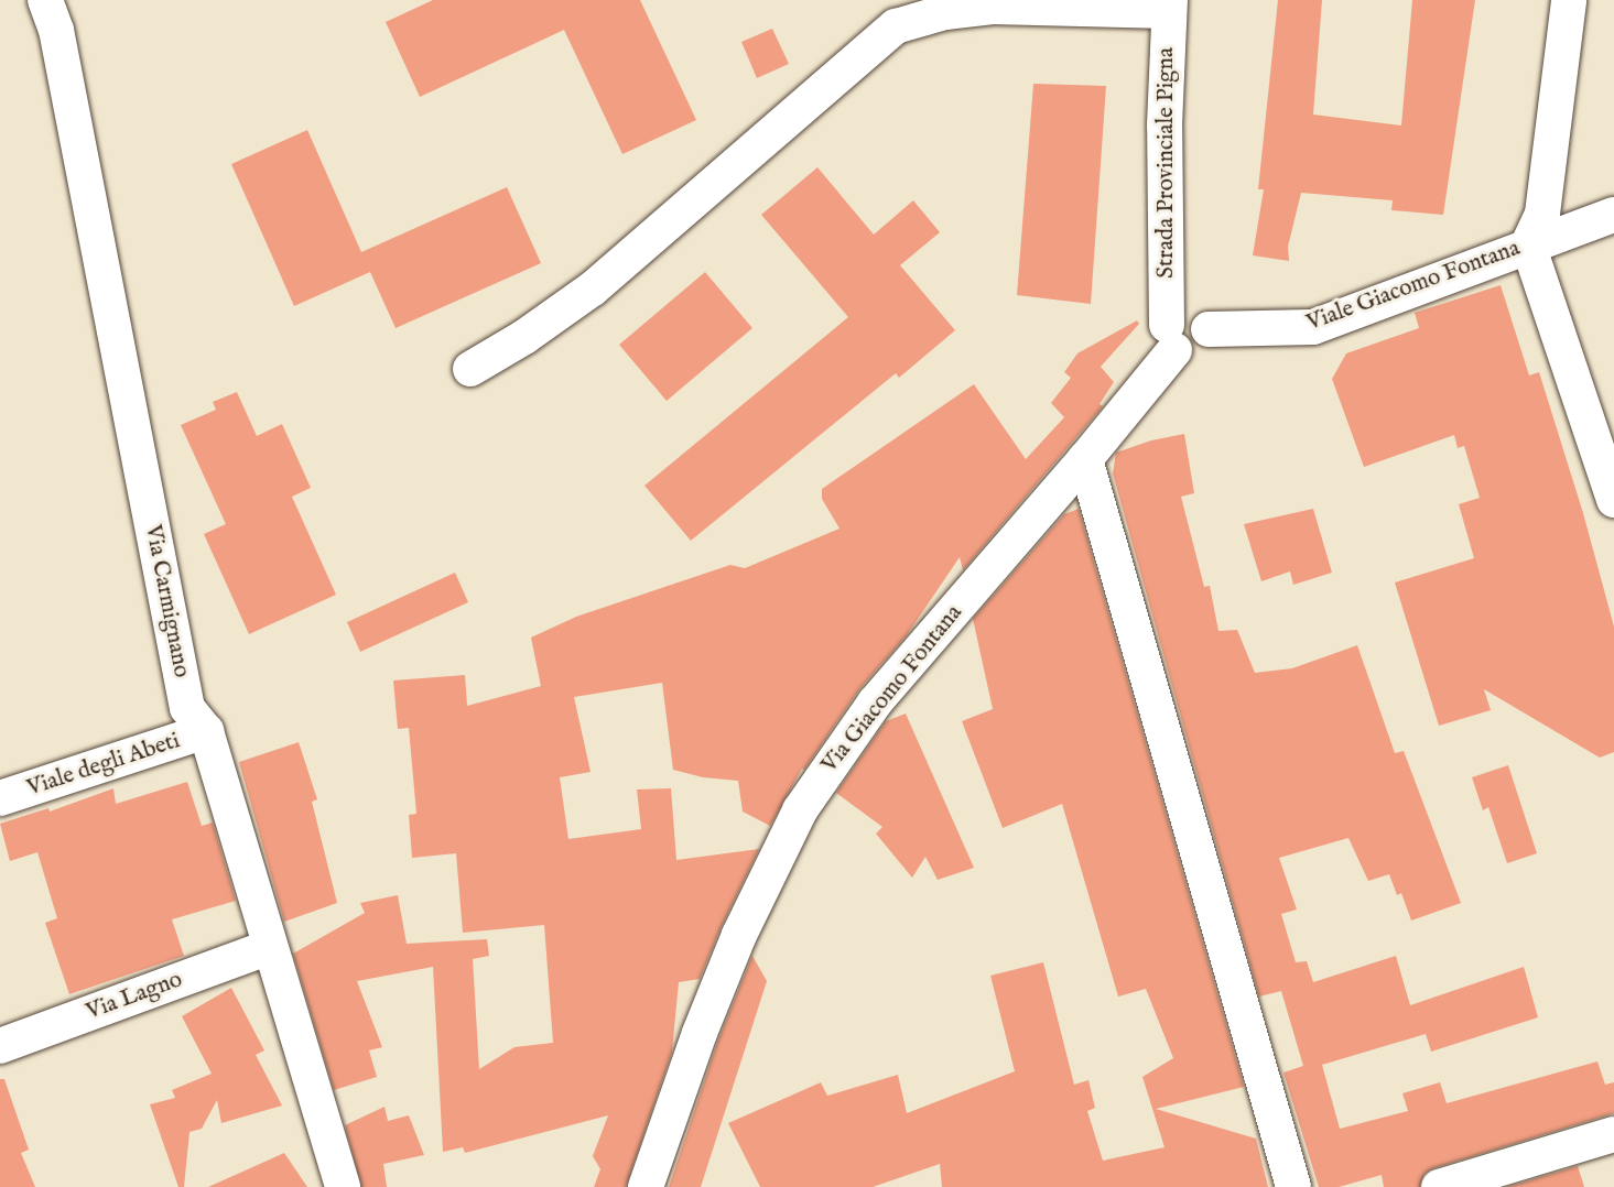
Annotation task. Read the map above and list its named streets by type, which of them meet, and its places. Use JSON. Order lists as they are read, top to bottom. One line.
{"streets":{"street":["Strada Provinciale Pigna","Viale Giacomo Fontana","Via Carmignano","Via Giacomo Fontana","Viale degli Abeti","Via Lagno"]},"crossings":[["Strada Provinciale Pigna","Viale Giacomo Fontana"],["Strada Provinciale Pigna","Via Giacomo Fontana"],["Viale Giacomo Fontana","Via Giacomo Fontana"],["Via Carmignano","Viale degli Abeti"],["Via Carmignano","Via Lagno"]]}
